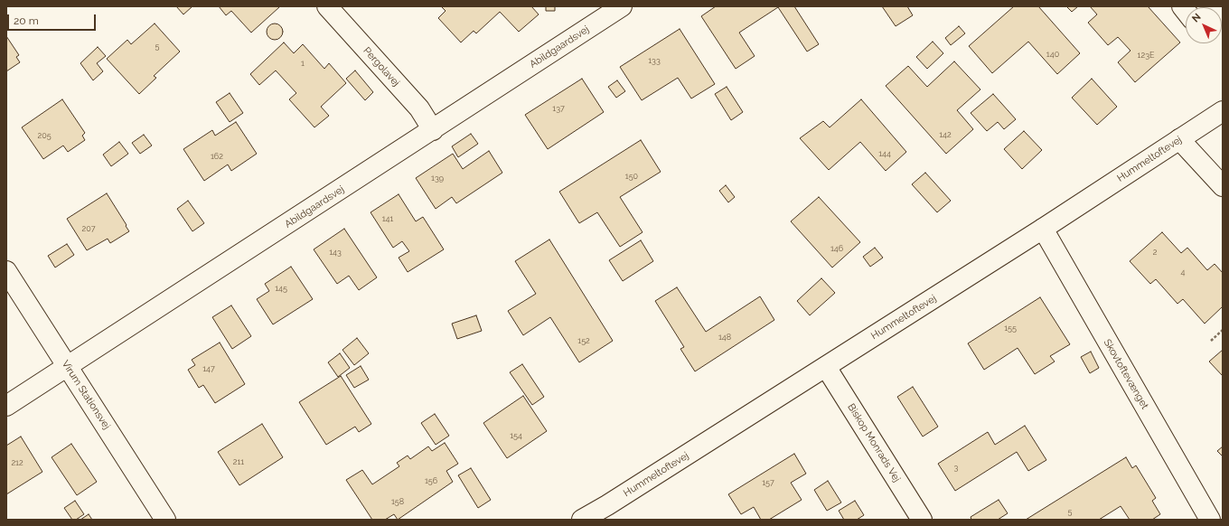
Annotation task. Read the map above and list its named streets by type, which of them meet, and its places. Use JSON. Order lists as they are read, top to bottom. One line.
{"streets":{"street":["Abildgaardsvej","Pergolavej","Hummeltoftevej","Skovtoftevænget","Virum Stationsvej","Biskop Monrads Vej"]},"crossings":[["Abildgaardsvej","Pergolavej"],["Abildgaardsvej","Virum Stationsvej"],["Hummeltoftevej","Skovtoftevænget"],["Hummeltoftevej","Biskop Monrads Vej"]],"house_numbers":["5","140","123E","133","1","137","142","205","144","162","150","139","141","207","146","143","2","4","145","155","148","152","147","154","211","212","3","156","157","158","5"],"scale_bar":"20 m","north":"top left"}
